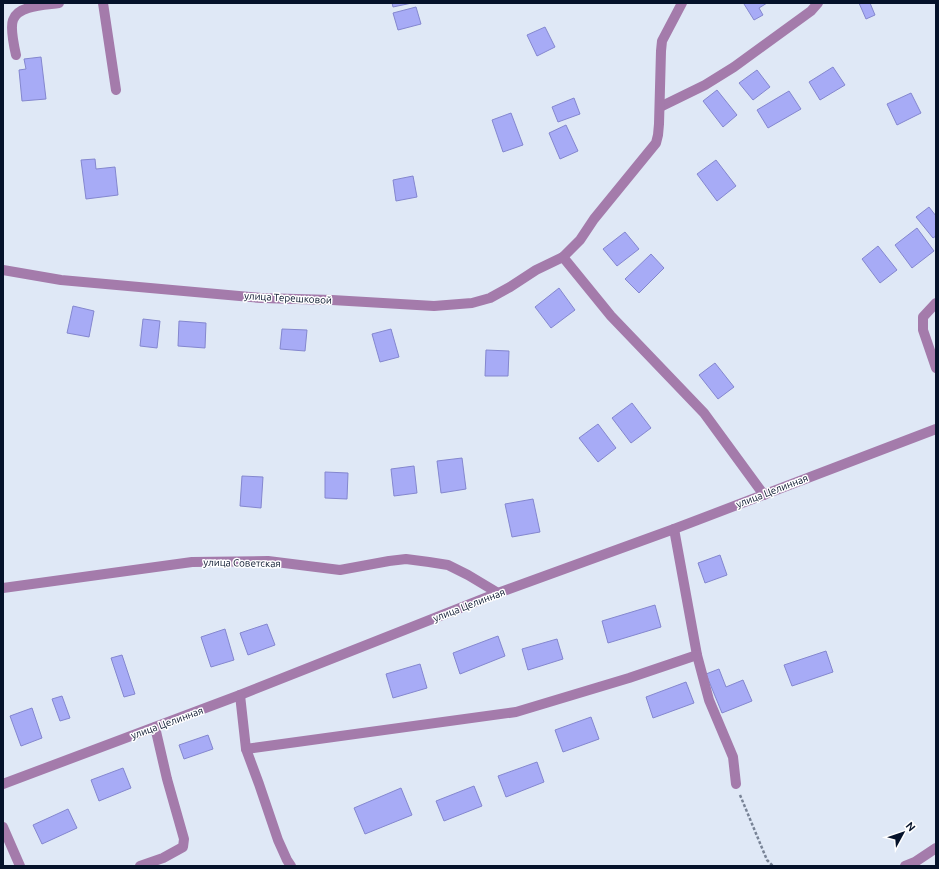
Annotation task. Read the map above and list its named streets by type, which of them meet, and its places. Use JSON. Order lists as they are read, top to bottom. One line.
{"streets":{"street":["улица Терешковой","улица Целинная","улица Советская"]},"crossings":[["улица Целинная","улица Советская"]],"north":"top right"}
